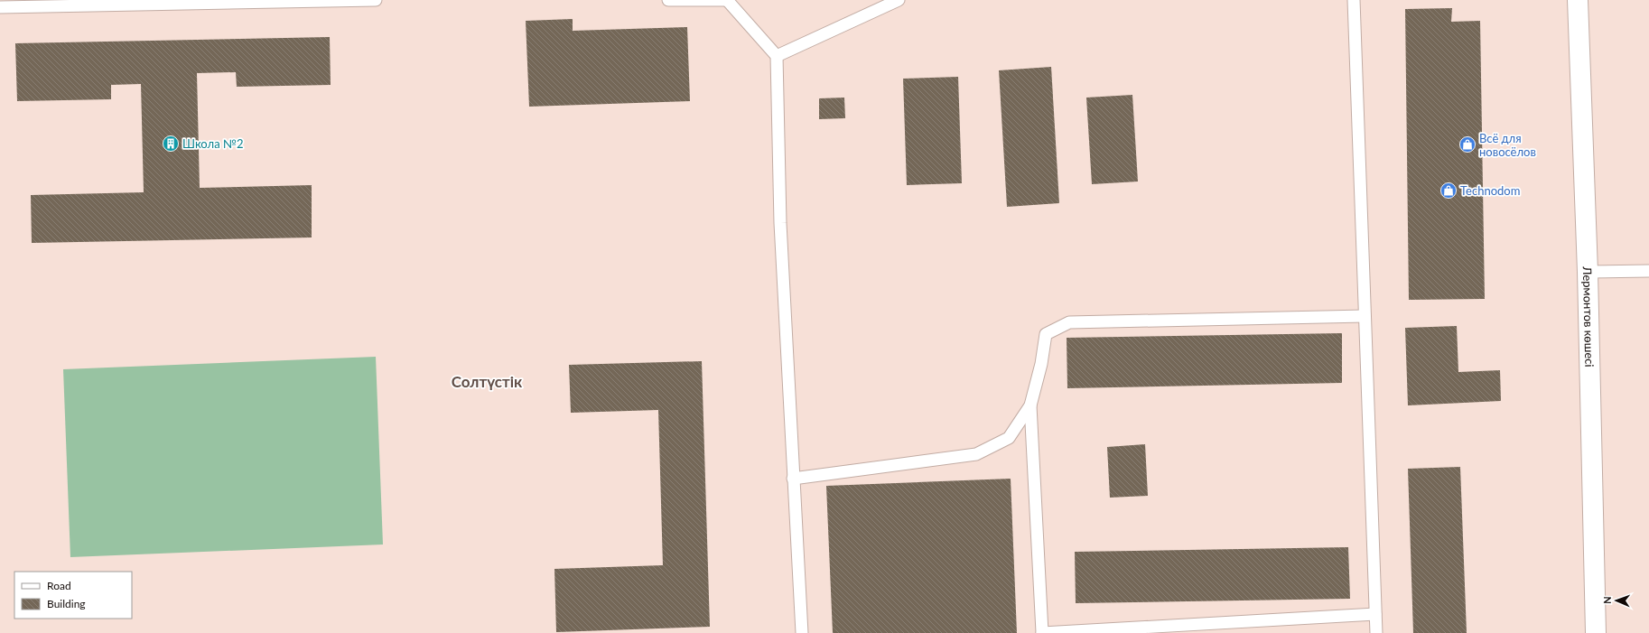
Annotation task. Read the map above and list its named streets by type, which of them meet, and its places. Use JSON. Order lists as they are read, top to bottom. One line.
{"streets":{"main road":["Лермонтов көшесі"]},"districts":["Солтүстік"],"places":{"building":["Школа №2"],"shop":["Всё для новосёлов","Technodom"]},"legend":["Road","Building"],"north":"left"}
